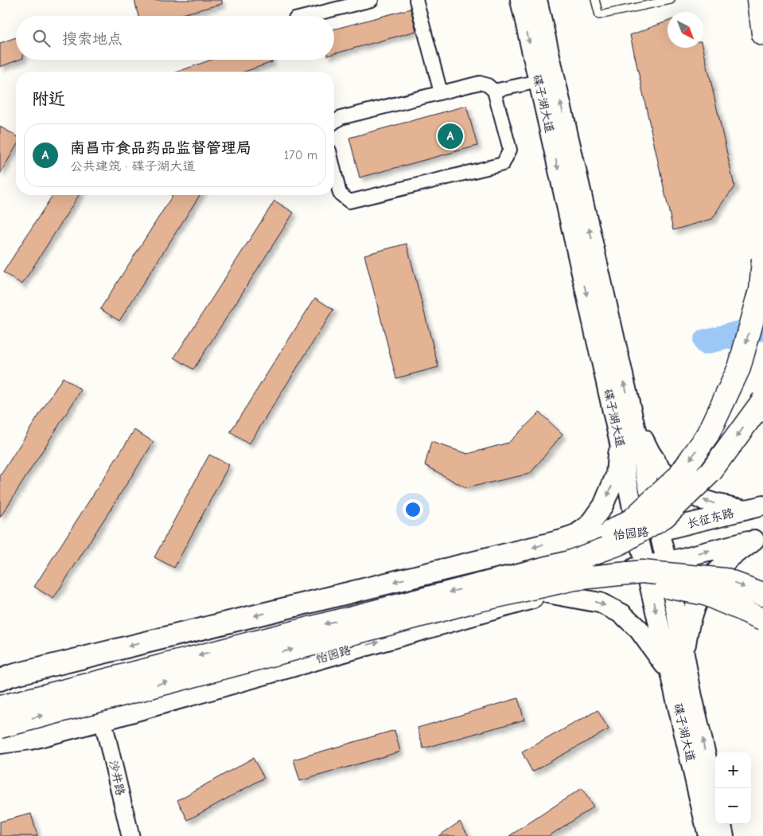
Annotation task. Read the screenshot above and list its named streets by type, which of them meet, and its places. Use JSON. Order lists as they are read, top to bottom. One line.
{"streets":{"main road":["碟子湖大道","长征东路","怡园路"],"street":["沙井路"]},"crossings":[["碟子湖大道","长征东路"],["碟子湖大道","怡园路"],["长征东路","怡园路"],["怡园路","沙井路"]],"north":"bottom right","page":{"search":"搜索地点","heading":"附近","pins":"A","list":[{"mark":"A","name":"南昌市食品药品监督管理局","note":"公共建筑 · 碟子湖大道","value":"170 m"}],"map_buttons":["+","−"]}}
